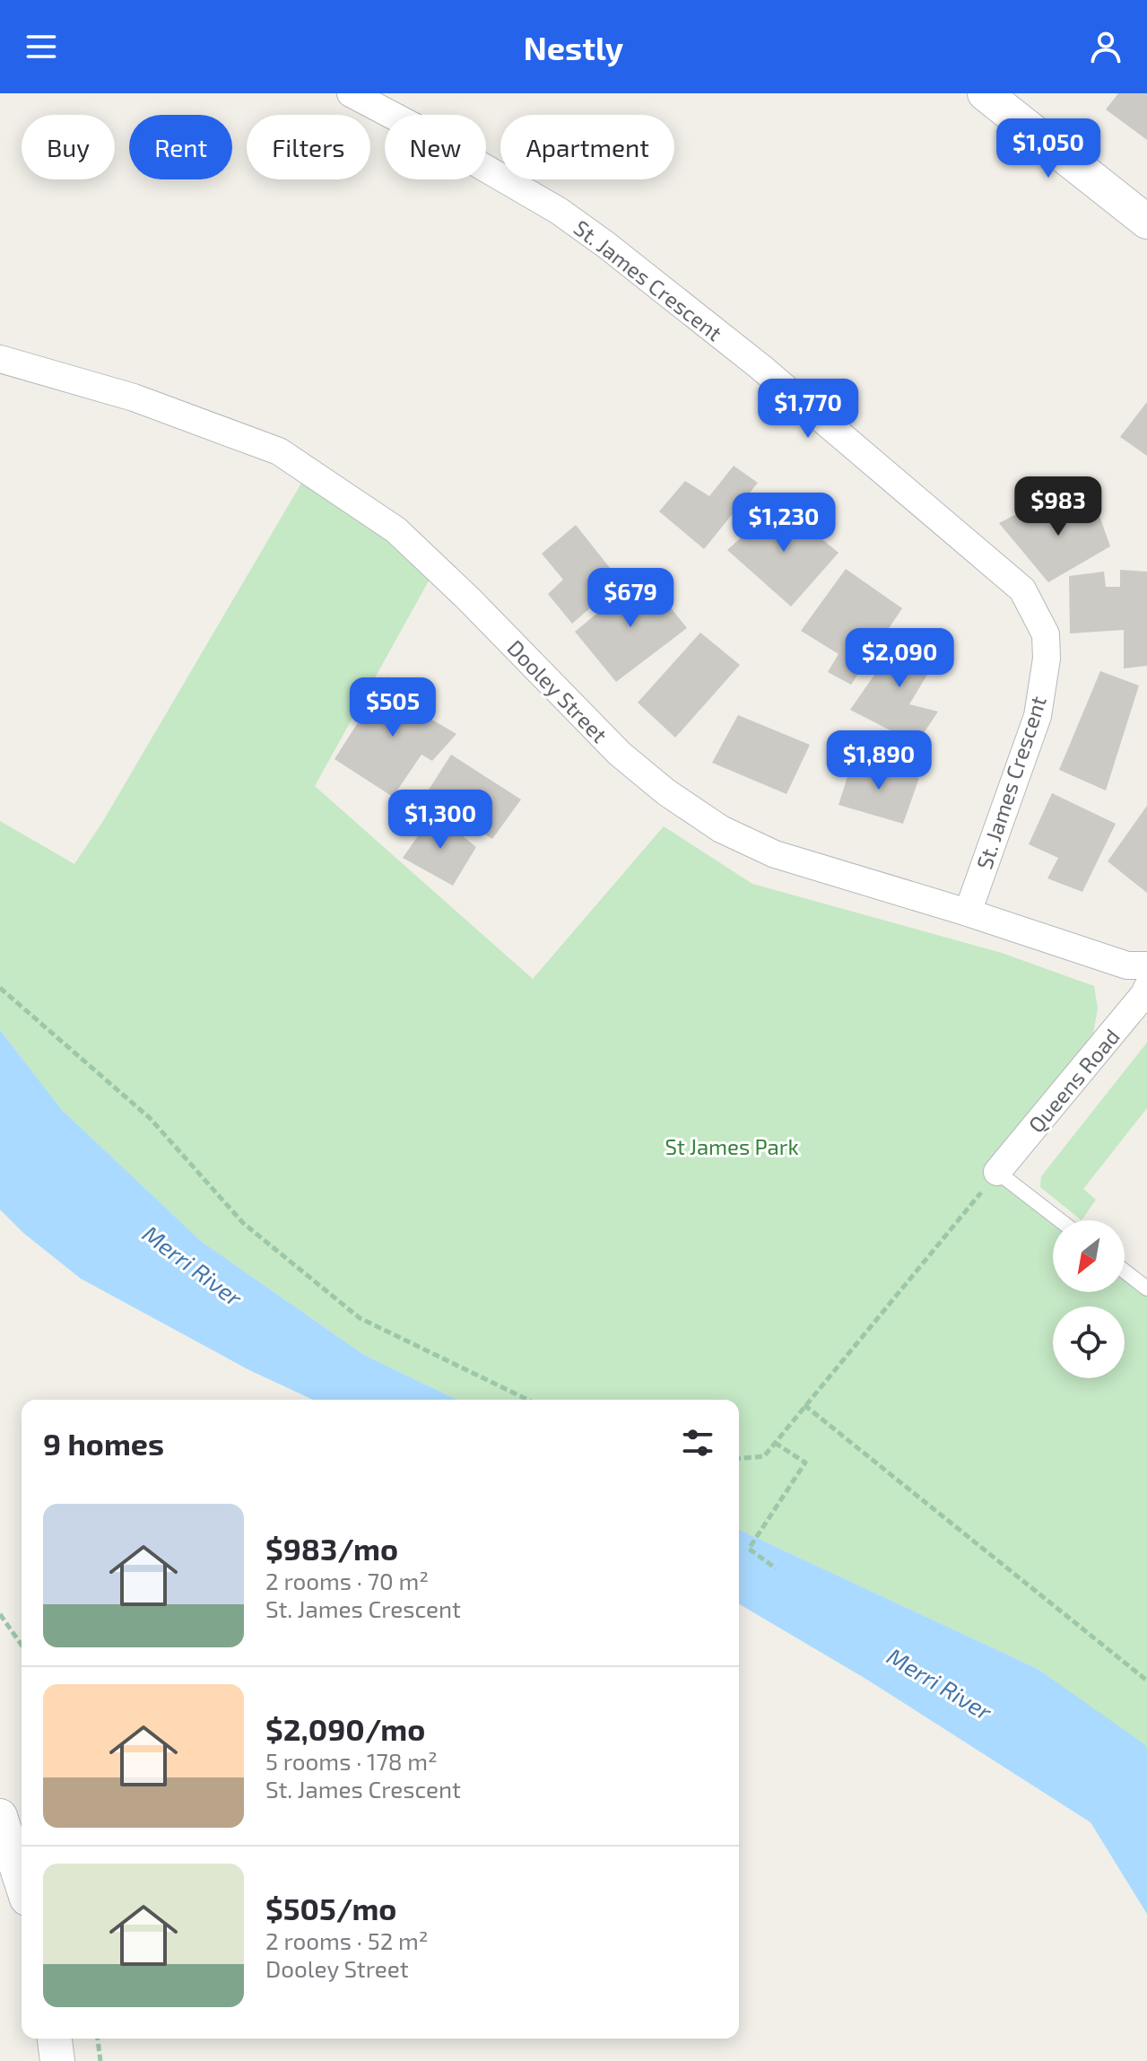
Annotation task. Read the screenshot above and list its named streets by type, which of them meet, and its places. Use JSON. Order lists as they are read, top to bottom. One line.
{"streets":{"street":["St. James Crescent","Dooley Street","Queens Road"]},"crossings":[["St. James Crescent","Dooley Street"]],"water":["Merri River"],"parks":["St James Park"],"north":"bottom left","page":{"header":"Nestly","chip":["Buy","Rent","Filters","New","Apartment"],"price":["$1,050","$1,770","$983","$1,230","$679","$2,090","$505","$1,890","$1,300"],"heading":"9 homes","list":[{"name":"$983/mo","note":"2 rooms · 70 m² · St. James Crescent"},{"name":"$2,090/mo","note":"5 rooms · 178 m² · St. James Crescent"},{"name":"$505/mo","note":"2 rooms · 52 m² · Dooley Street"}]}}
